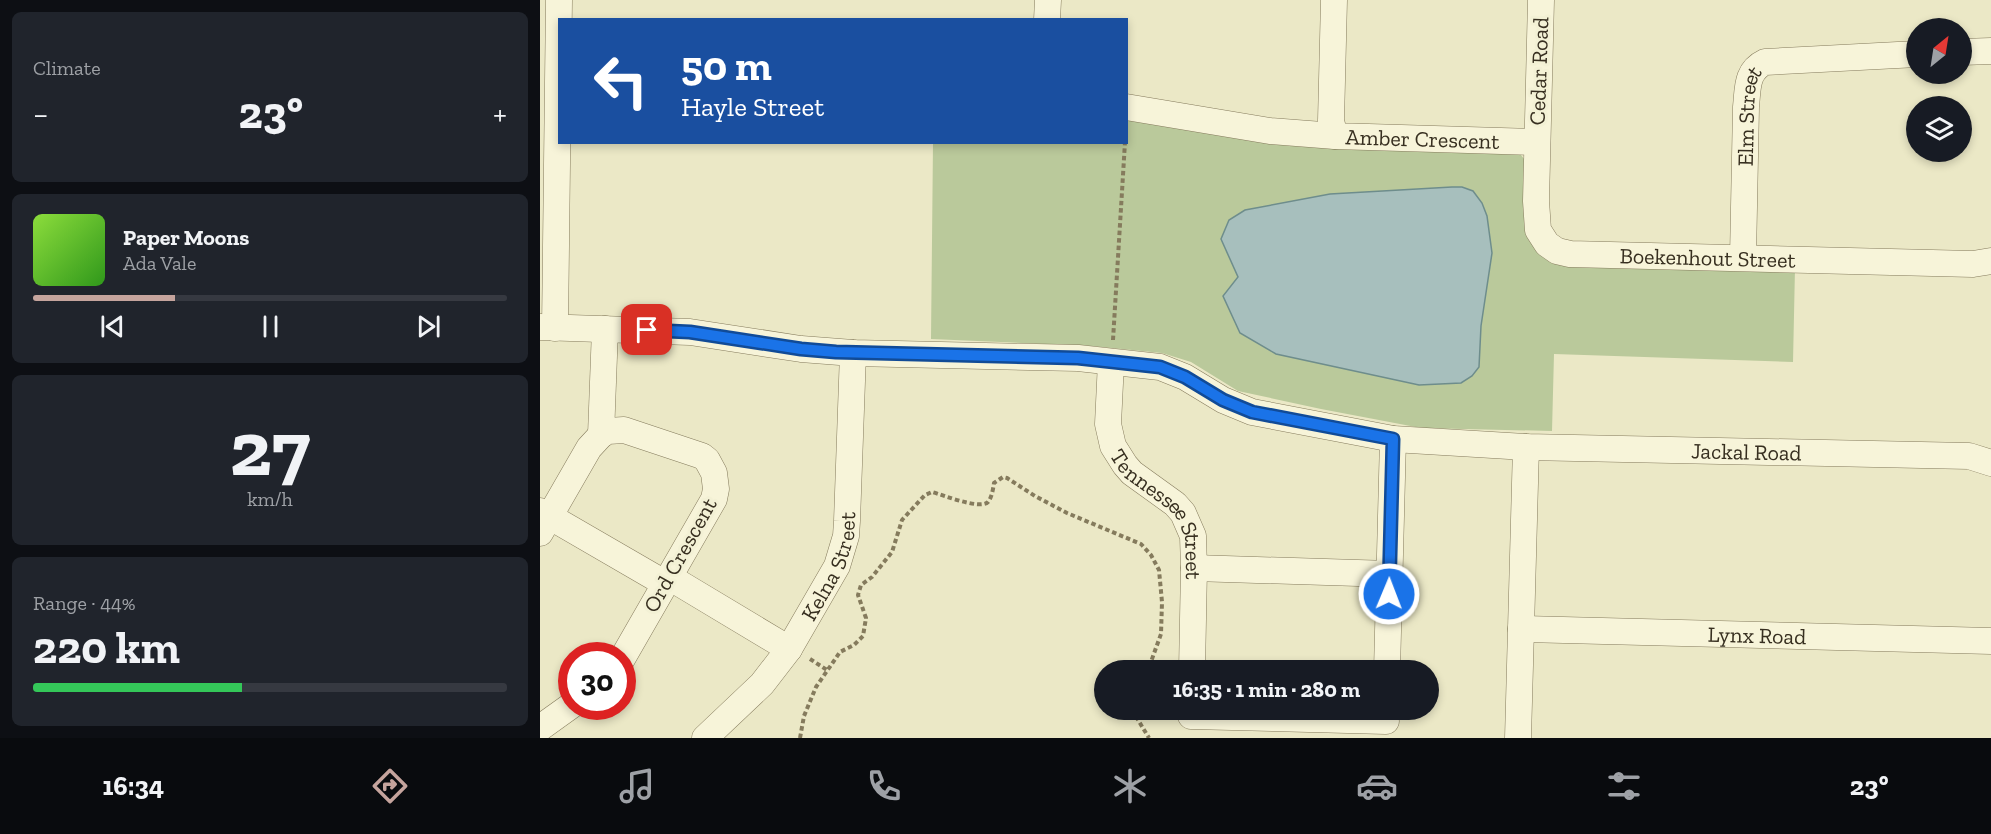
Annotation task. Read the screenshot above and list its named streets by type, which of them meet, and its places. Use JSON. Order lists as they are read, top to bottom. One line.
{"streets":{"street":["Cedar Road","Elm Street","Amber Crescent","Boekenhout Street","Jackal Road","Tennessee Street","Ord Crescent","Kelna Street","Lynx Road"]},"crossings":[["Cedar Road","Amber Crescent"],["Cedar Road","Boekenhout Street"],["Elm Street","Boekenhout Street"],["Amber Crescent","Boekenhout Street"],["Jackal Road","Tennessee Street"],["Jackal Road","Kelna Street"]],"north":"top right","page":{"tile":["Climate",["27","km/h"],["Range · 44%","220 km"]],"turn":["50 m","Hayle Street"],"heat":["−","23°","+"],"song":["Paper Moons","Ada Vale"],"limit":"30","trip":"16:35 · 1 min · 280 m","tabs":["16:34","23°"]}}
